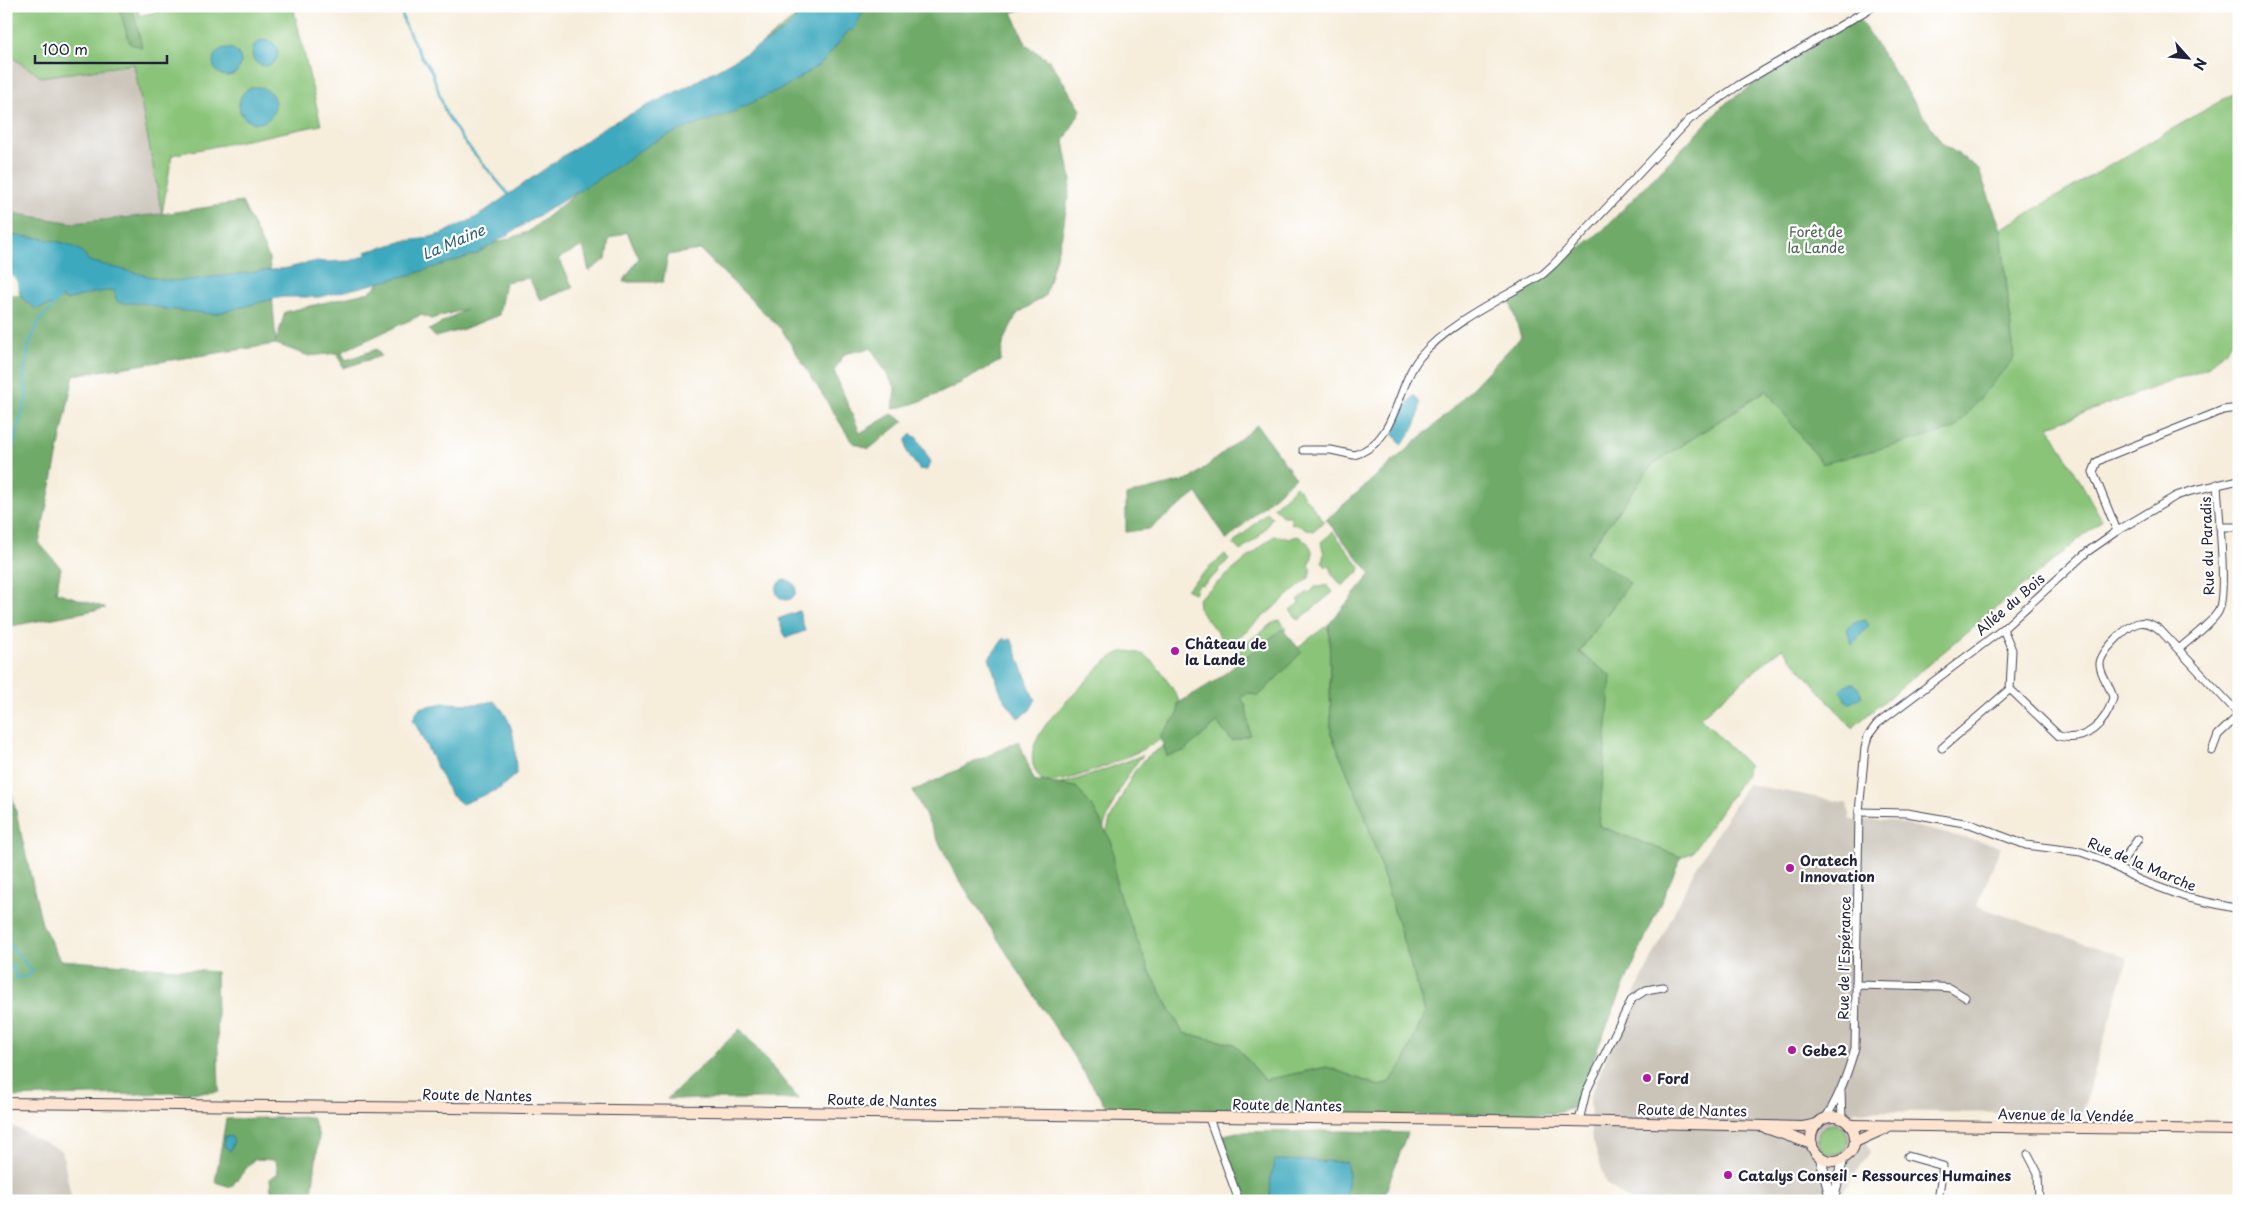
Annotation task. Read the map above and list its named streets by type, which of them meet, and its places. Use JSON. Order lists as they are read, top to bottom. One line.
{"streets":{"main road":["Route de Nantes","Avenue de la Vendée"],"street":["Rue du Paradis","Allée du Bois","Rue de la Marche","Rue de l'Espérance"]},"crossings":[["Rue du Paradis","Allée du Bois"],["Allée du Bois","Rue de l'Espérance"],["Rue de la Marche","Rue de l'Espérance"],["Rue de l'Espérance","Route de Nantes"],["Rue de l'Espérance","Avenue de la Vendée"],["Route de Nantes","Avenue de la Vendée"]],"water":["La Maine"],"parks":["Forêt de la Lande"],"places":["Château de la Lande","Oratech Innovation","Gebe2","Ford","Catalys Conseil - Ressources Humaines"],"scale_bar":"100 m","north":"bottom right"}
